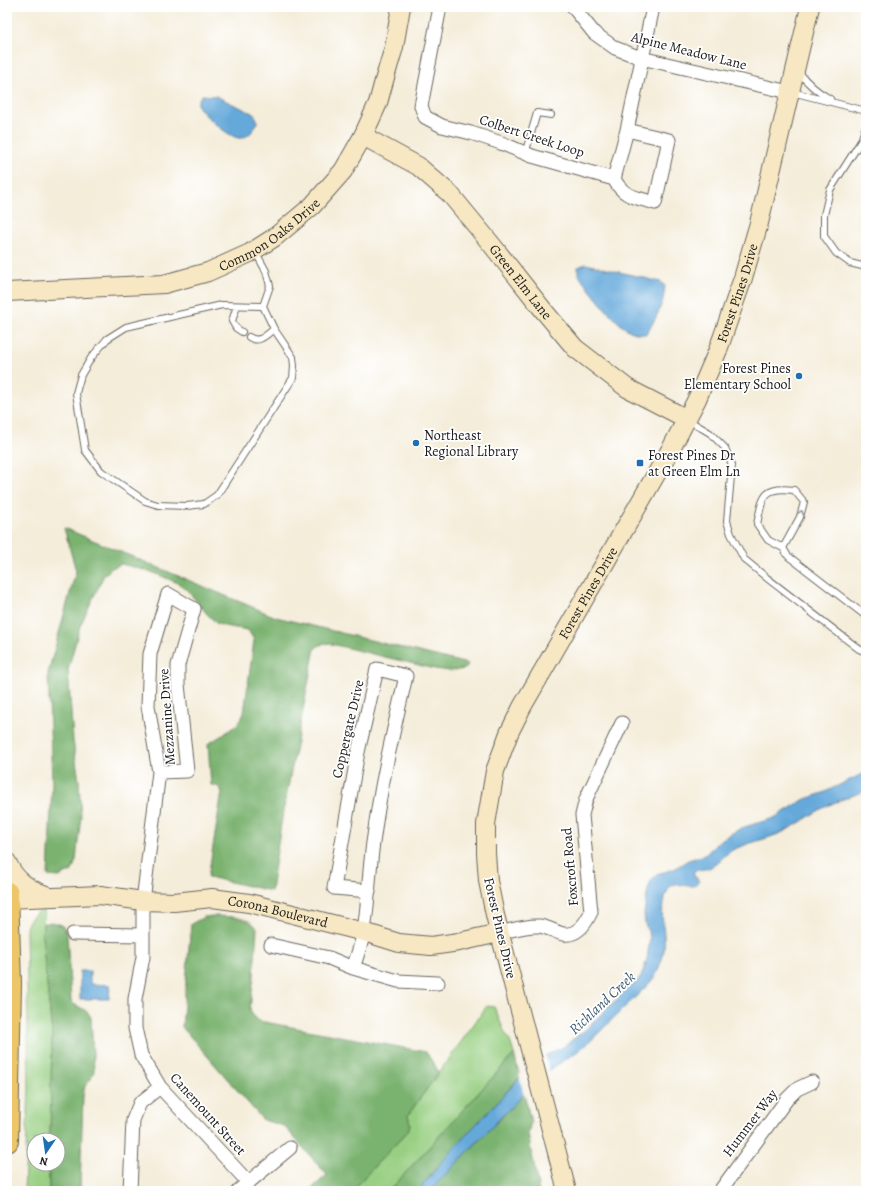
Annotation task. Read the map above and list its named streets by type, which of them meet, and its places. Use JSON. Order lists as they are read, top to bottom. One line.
{"streets":{"street":["Alpine Meadow Lane","Colbert Creek Loop","Common Oaks Drive","Green Elm Lane","Forest Pines Drive","Mezzanine Drive","Coppergate Drive","Foxcroft Road","Corona Boulevard","Canemount Street","Hummer Way"]},"crossings":[["Alpine Meadow Lane","Forest Pines Drive"],["Common Oaks Drive","Green Elm Lane"],["Green Elm Lane","Forest Pines Drive"],["Forest Pines Drive","Foxcroft Road"],["Forest Pines Drive","Corona Boulevard"],["Mezzanine Drive","Corona Boulevard"],["Mezzanine Drive","Canemount Street"],["Coppergate Drive","Corona Boulevard"],["Foxcroft Road","Corona Boulevard"],["Corona Boulevard","Canemount Street"]],"water":["Richland Creek"],"places":{"other":["Forest Pines Elementary School","Northeast Regional Library"],"transit":["Forest Pines Dr at Green Elm Ln"]},"north":"bottom"}
